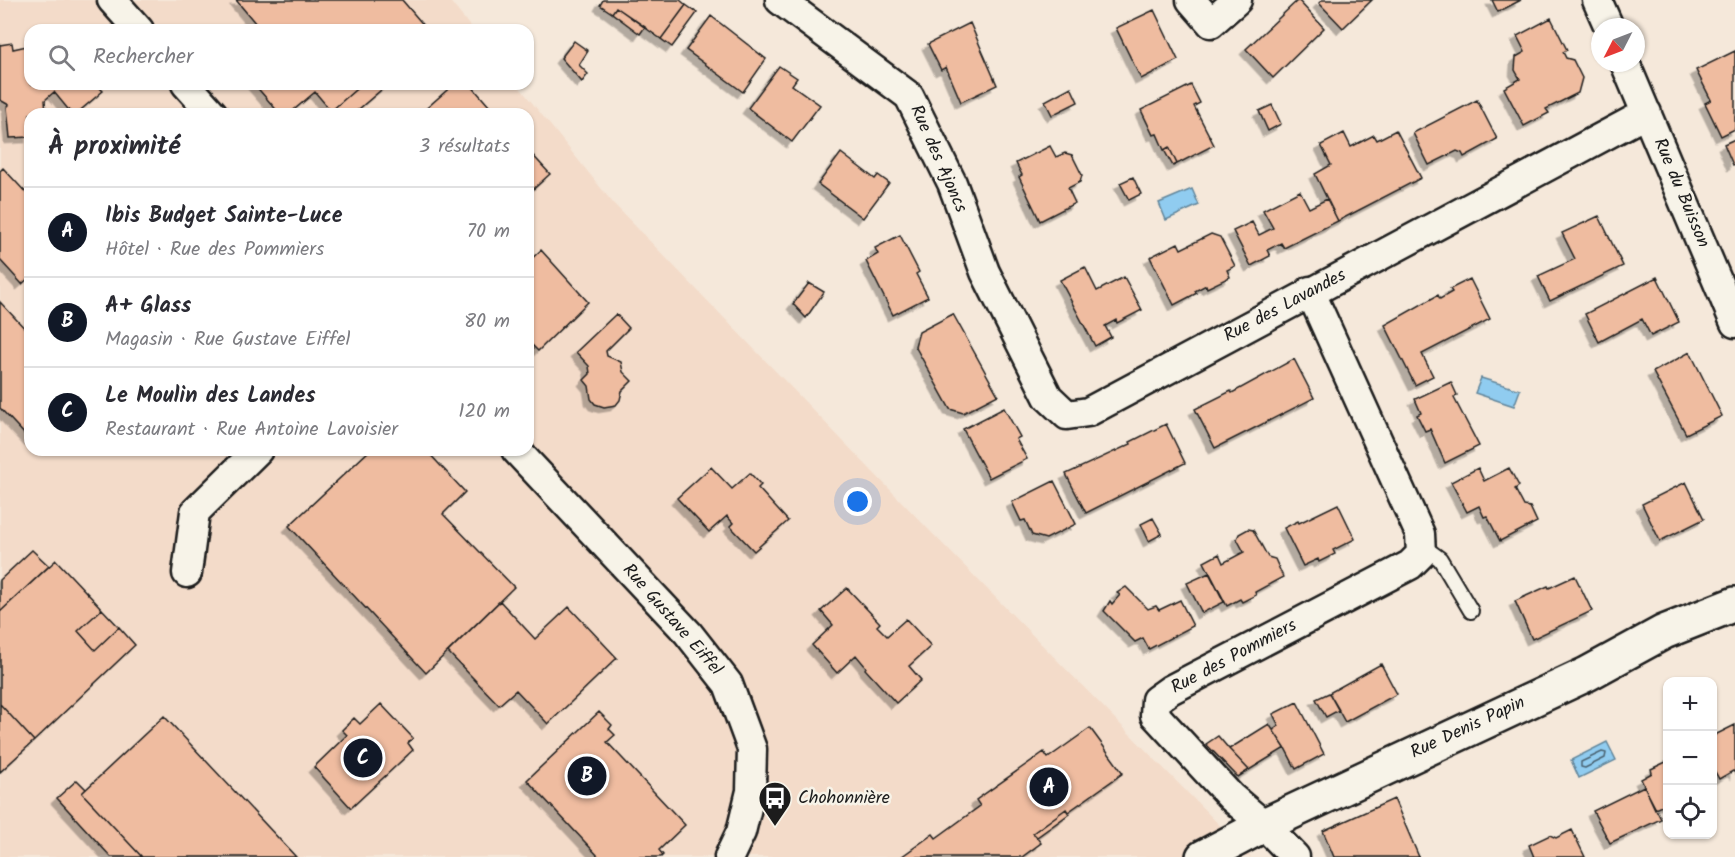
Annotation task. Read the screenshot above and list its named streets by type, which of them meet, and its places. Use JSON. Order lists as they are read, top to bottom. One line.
{"streets":{"street":["Rue des Ajoncs","Rue du Buisson","Rue des Lavandes","Rue Gustave Eiffel","Rue des Pommiers","Rue Denis Papin"]},"crossings":[["Rue des Ajoncs","Rue des Lavandes"],["Rue du Buisson","Rue des Lavandes"],["Rue des Pommiers","Rue Denis Papin"]],"places":{"bus stop":["Chohonnière"]},"north":"bottom left","page":{"search":"Rechercher","heading":["À proximité","3 résultats"],"list":[{"mark":"A","name":"Ibis Budget Sainte-Luce","note":"Hôtel · Rue des Pommiers","value":"70 m"},{"mark":"B","name":"A+ Glass","note":"Magasin · Rue Gustave Eiffel","value":"80 m"},{"mark":"C","name":"Le Moulin des Landes","note":"Restaurant · Rue Antoine Lavoisier","value":"120 m"}],"map_buttons":["+","−"],"pins":["C","B","A"]}}
